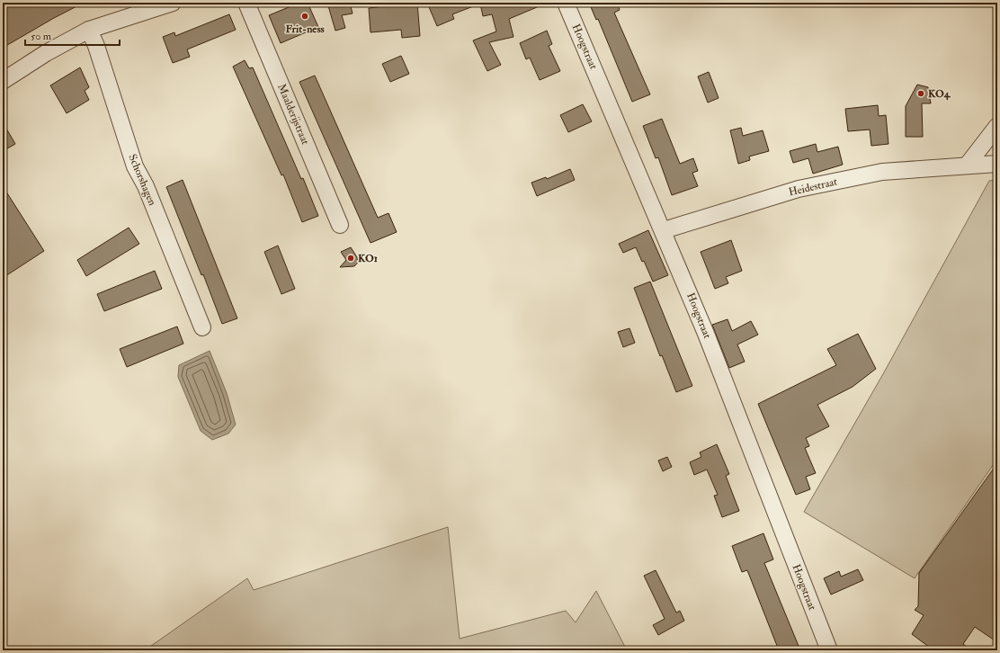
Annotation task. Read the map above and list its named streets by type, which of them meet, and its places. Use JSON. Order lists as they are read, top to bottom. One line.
{"streets":{"street":["Hoogstraat","Maalderijstraat","Schorshagen","Heidestraat"]},"crossings":[["Hoogstraat","Heidestraat"]],"places":["Frit-ness","KO4","KO1"],"scale_bar":"50 m"}
